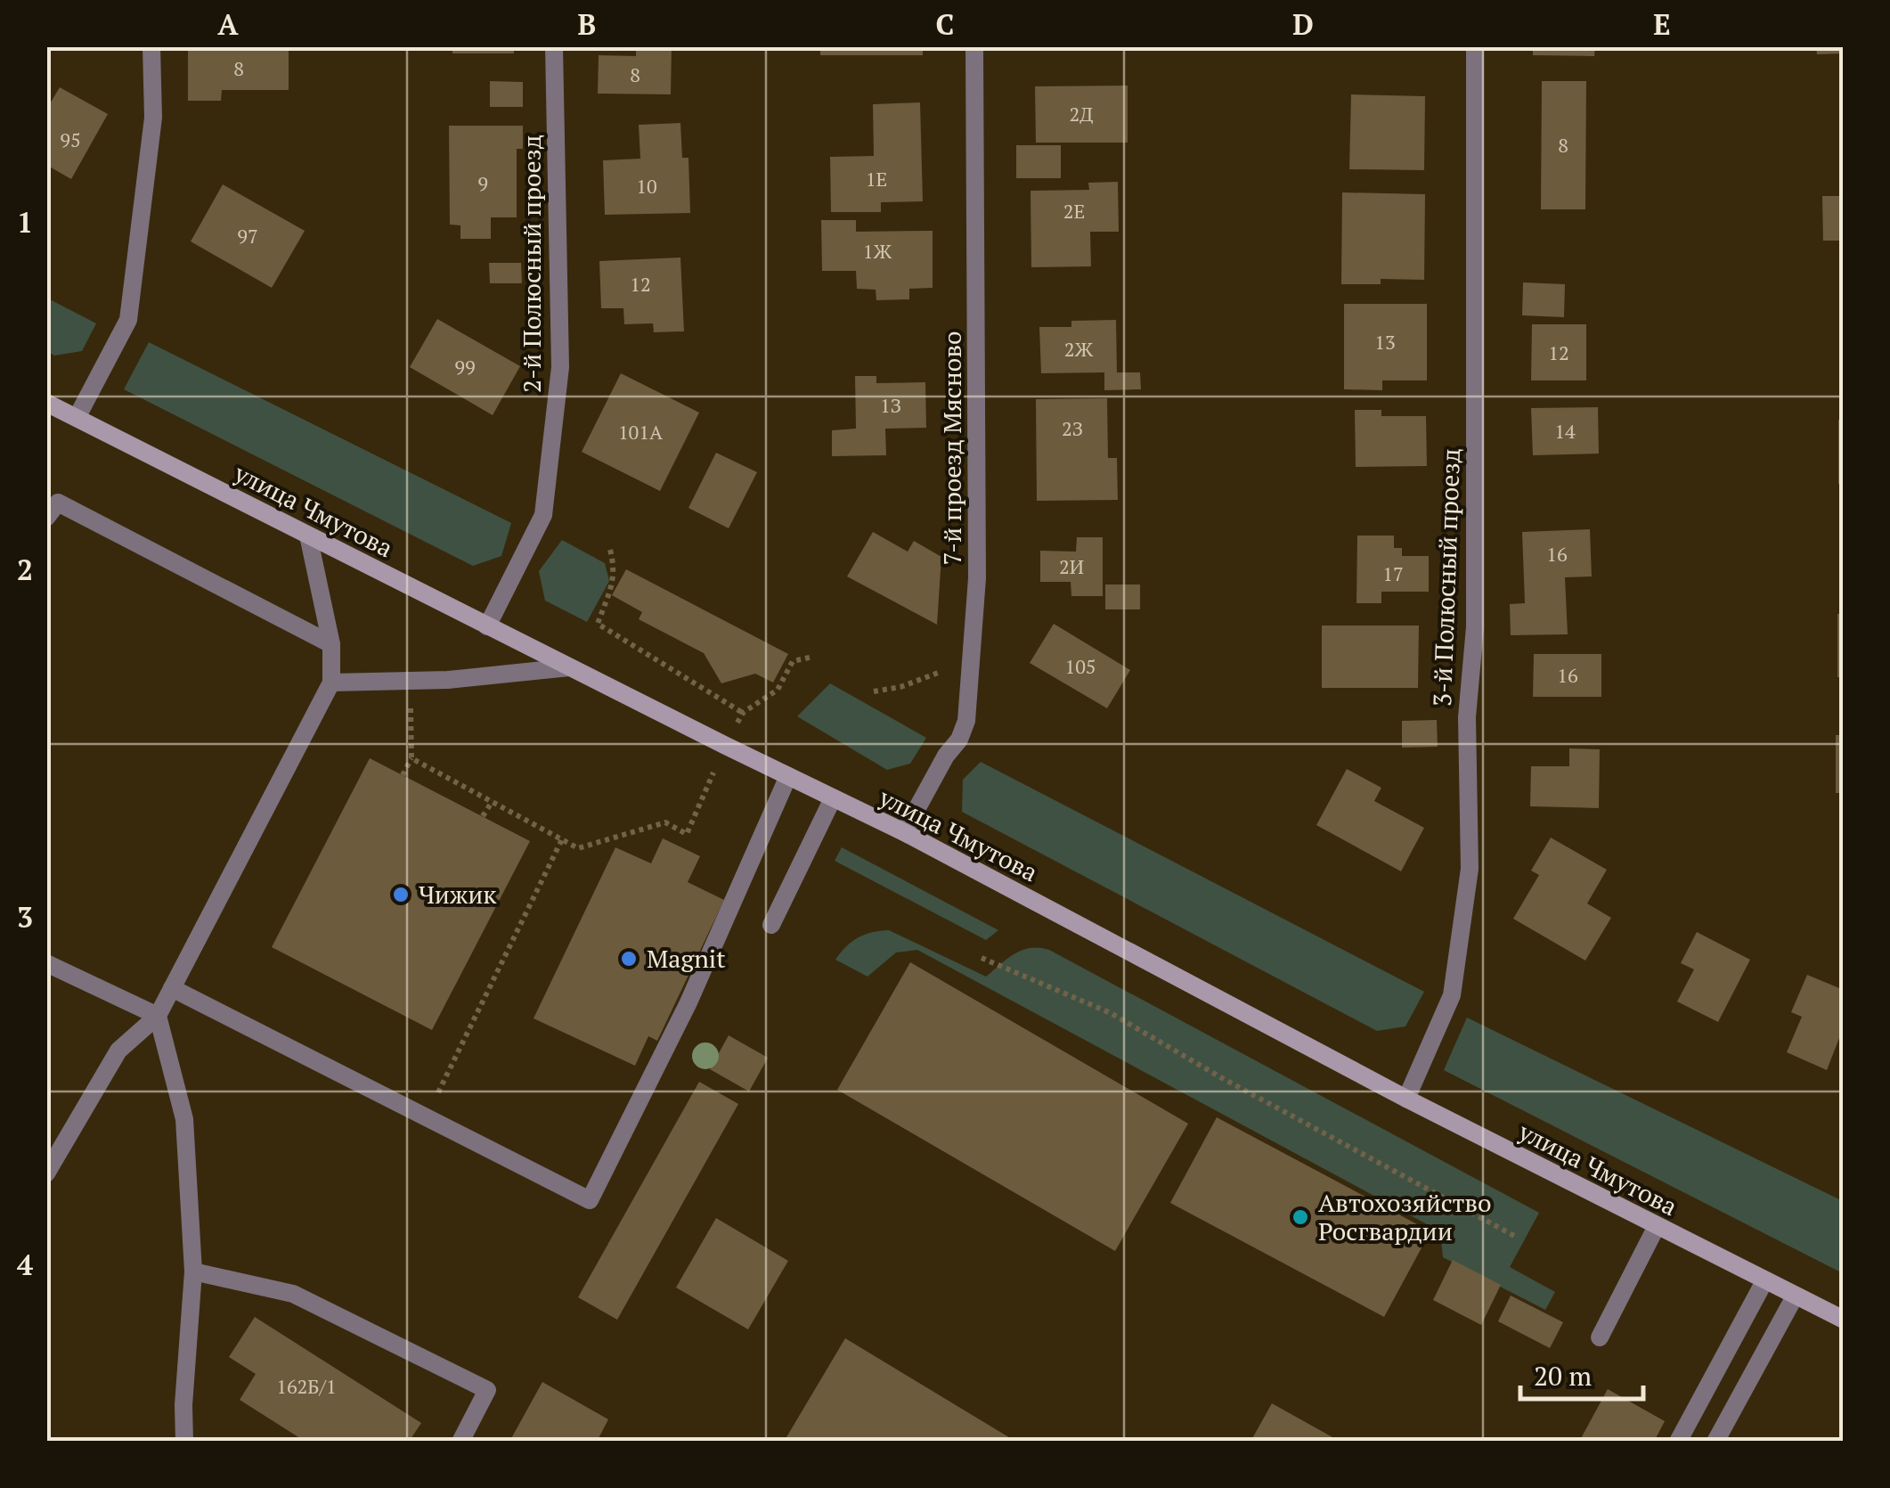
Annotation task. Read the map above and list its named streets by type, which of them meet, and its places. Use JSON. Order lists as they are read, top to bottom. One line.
{"streets":{"main road":["улица Чмутова"],"street":["2-й Полюсный проезд","7-й проезд Мясново","3-й Полюсный проезд"]},"crossings":[["2-й Полюсный проезд","улица Чмутова"],["7-й проезд Мясново","улица Чмутова"],["улица Чмутова","3-й Полюсный проезд"]],"places":["Чижик","Magnit","Автохозяйство Росгвардии"],"house_numbers":["8","8","2Д","95","8","1Е","9","10","2Е","97","1Ж","12","13","2Ж","12","99","1З","2З","14","101А","16","2И","17","105","16","162Б/1"],"scale_bar":"20 m","grid":{"columns":["A","B","C","D","E"],"rows":["1","2","3","4"]}}
